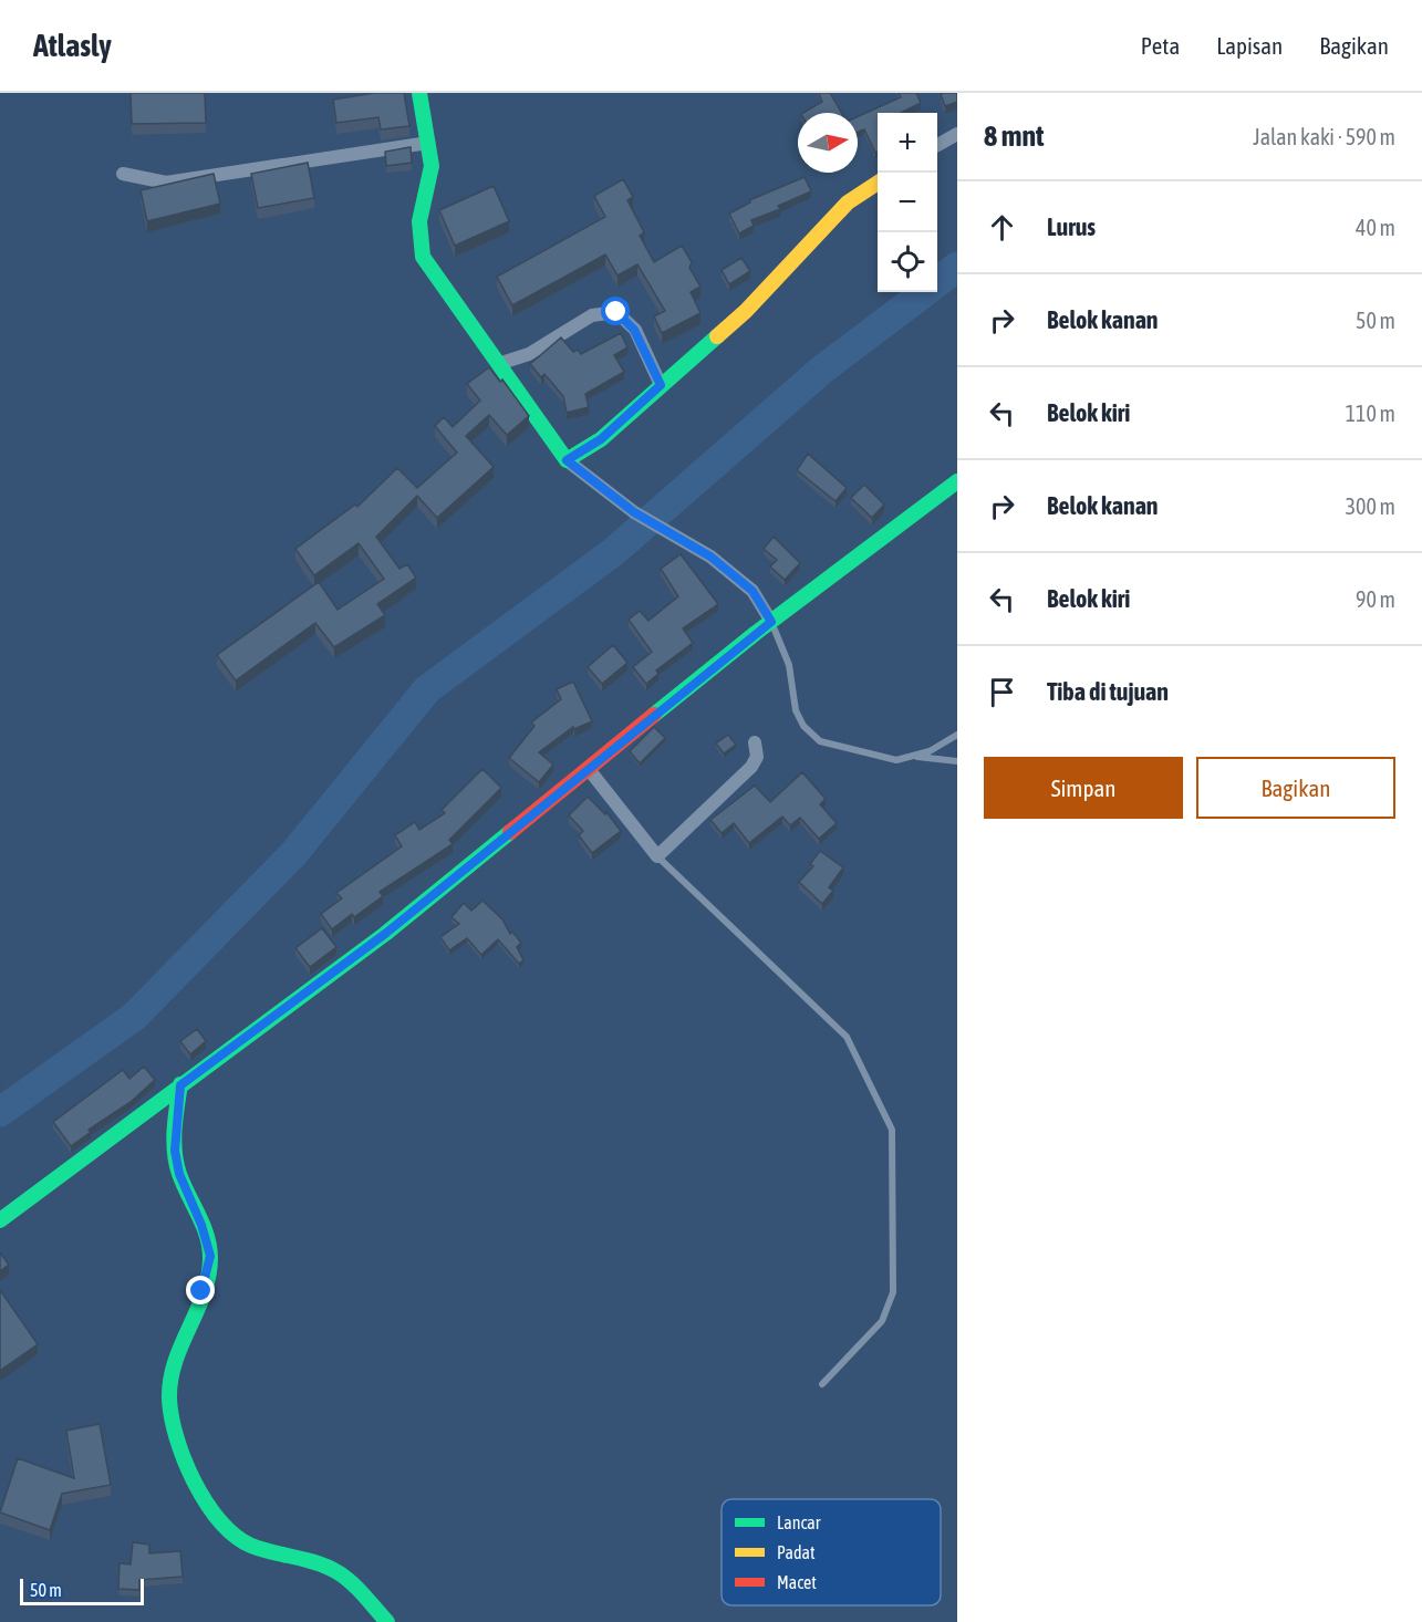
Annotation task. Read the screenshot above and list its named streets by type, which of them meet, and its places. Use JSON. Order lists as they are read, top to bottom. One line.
{"legend":["Lancar","Padat","Macet"],"scale_bar":"50 m","north":"right","page":{"header":"Atlasly","nav":["Peta","Lapisan","Bagikan"],"heading":["8 mnt","Jalan kaki · 590 m"],"map_buttons":["+","−"],"list":[["Lurus","40 m"],["Belok kanan","50 m"],["Belok kiri","110 m"],["Belok kanan","300 m"],["Belok kiri","90 m"],"Tiba di tujuan"],"buttons":["Simpan","Bagikan"],"scale":"50 m"}}
